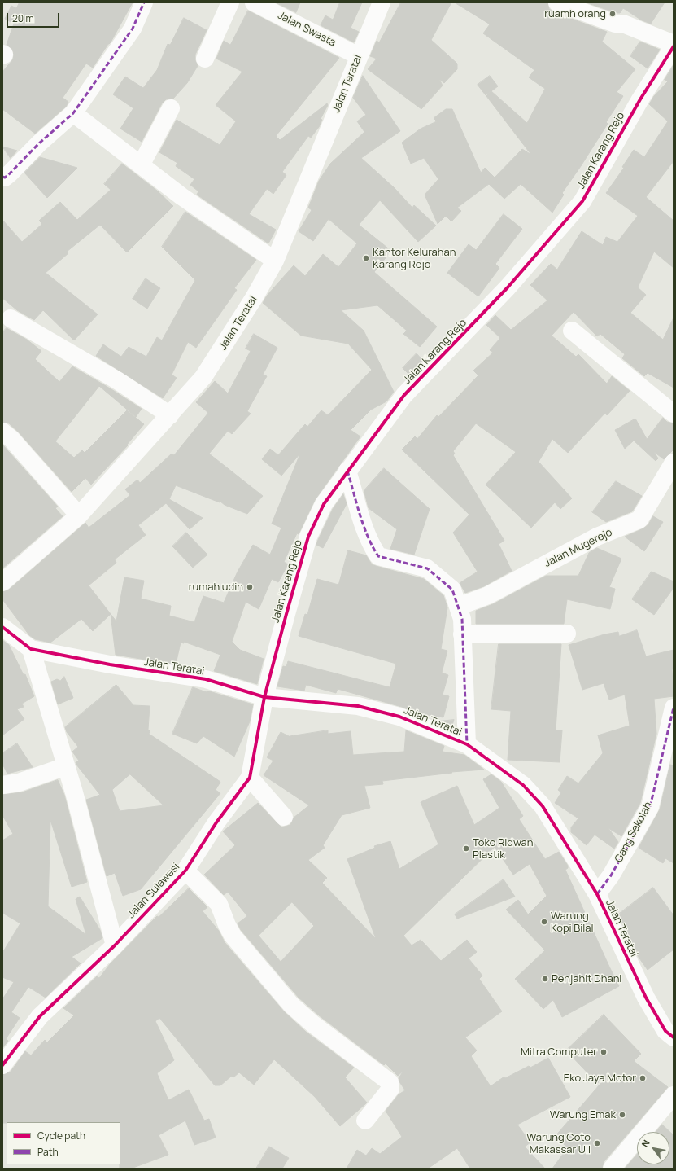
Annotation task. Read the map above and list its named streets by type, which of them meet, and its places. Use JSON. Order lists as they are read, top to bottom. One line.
{"streets":{"street":["Jalan Swasta","Jalan Teratai","Jalan Karang Rejo","Jalan Mugerejo","Gang Sekolah","Jalan Sulawesi"]},"crossings":[["Jalan Swasta","Jalan Teratai"],["Jalan Teratai","Jalan Karang Rejo"],["Jalan Teratai","Gang Sekolah"],["Jalan Teratai","Jalan Sulawesi"],["Jalan Karang Rejo","Jalan Sulawesi"]],"places":["ruamh orang","Kantor Kelurahan Karang Rejo","rumah udin","Toko Ridwan Plastik","Warung Kopi Bilal","Penjahit Dhani","Mitra Computer","Eko Jaya Motor","Warung Emak","Warung Coto Makassar Uli"],"legend":["Cycle path","Path"],"scale_bar":"20 m","north":"top left"}
